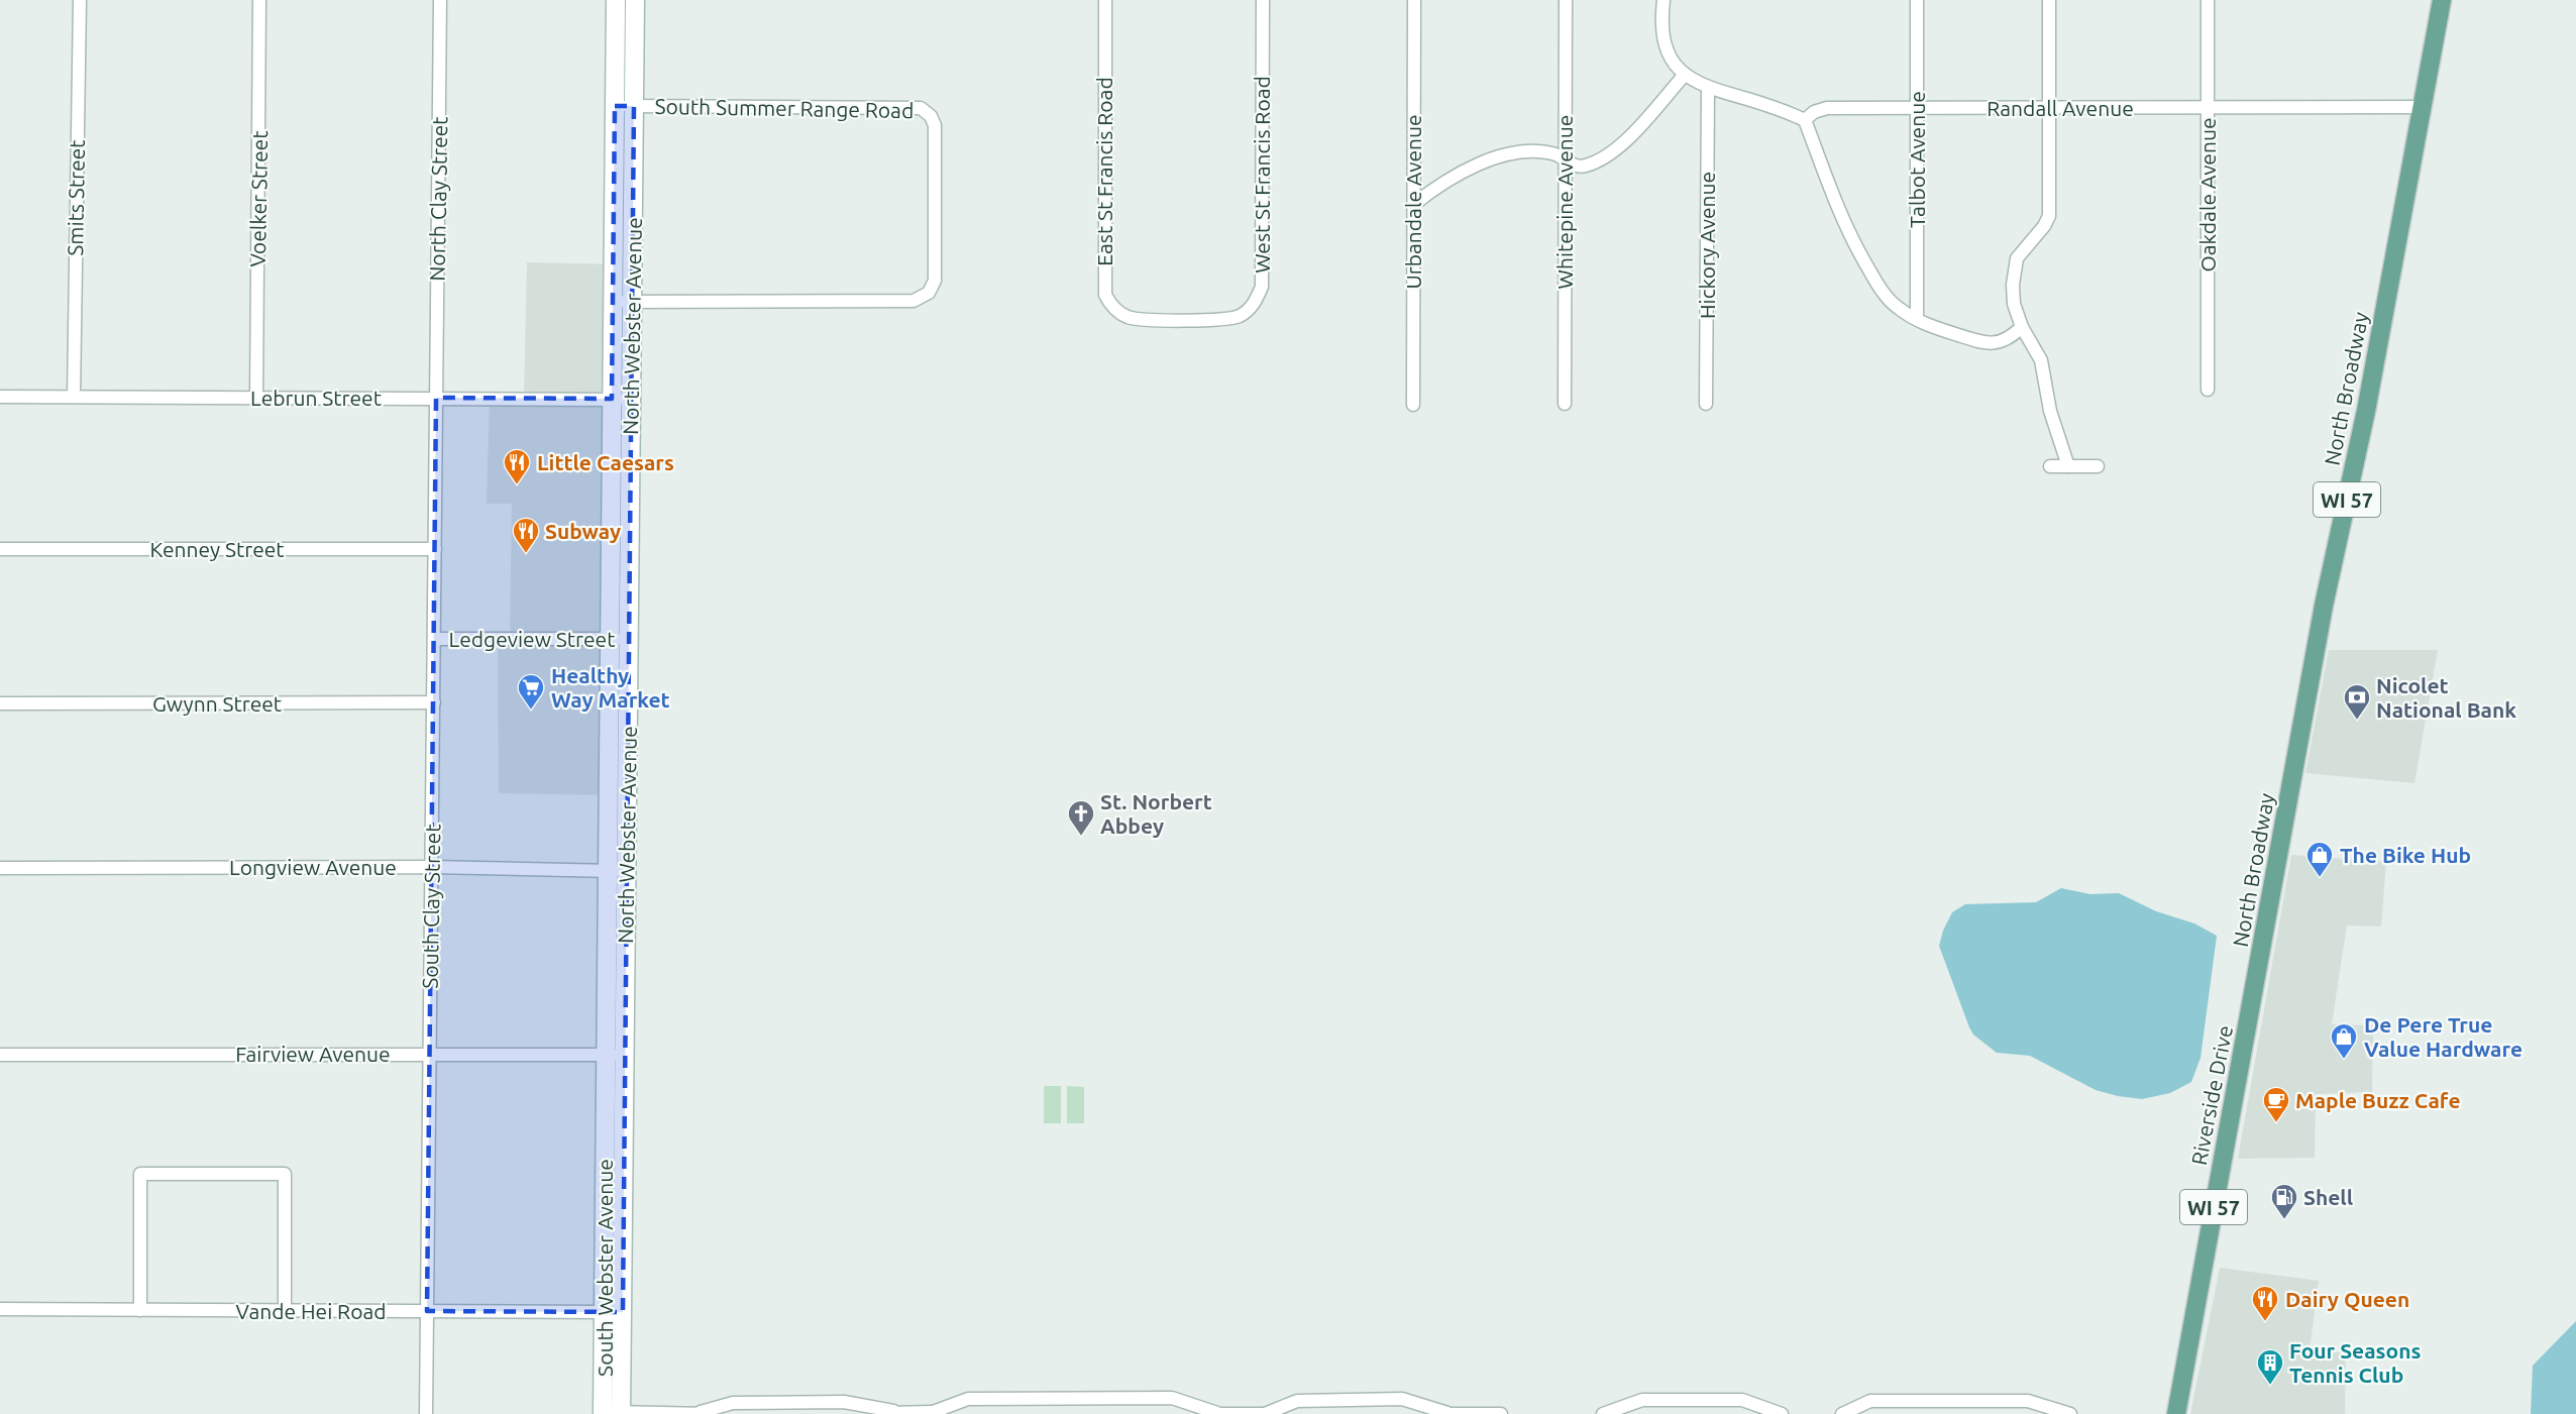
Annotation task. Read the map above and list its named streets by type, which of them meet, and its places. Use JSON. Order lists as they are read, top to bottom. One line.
{"streets":{"main road":["North Webster Avenue","North Broadway","WI 57","Riverside Drive","South Webster Avenue"],"street":["South Summer Range Road","Randall Avenue","Talbot Avenue","East St Francis Road","West St Francis Road","Oakdale Avenue","Smits Street","Voelker Street","North Clay Street","Urbandale Avenue","Whitepine Avenue","Hickory Avenue","Lebrun Street","Kenney Street","Ledgeview Street","Gwynn Street","Longview Avenue","South Clay Street","Fairview Avenue","Vande Hei Road"]},"crossings":[["South Summer Range Road","North Webster Avenue"],["Randall Avenue","Talbot Avenue"],["Randall Avenue","Oakdale Avenue"],["Randall Avenue","North Broadway"],["East St Francis Road","West St Francis Road"],["Smits Street","Lebrun Street"],["Voelker Street","Lebrun Street"],["North Clay Street","Lebrun Street"],["North Clay Street","South Clay Street"],["North Webster Avenue","Lebrun Street"],["North Webster Avenue","Ledgeview Street"],["North Webster Avenue","Longview Avenue"],["North Webster Avenue","Fairview Avenue"],["North Webster Avenue","South Webster Avenue"],["North Broadway","Riverside Drive"],["Lebrun Street","South Clay Street"],["Kenney Street","South Clay Street"],["Ledgeview Street","South Clay Street"],["Gwynn Street","South Clay Street"],["Longview Avenue","South Clay Street"],["South Clay Street","Fairview Avenue"],["South Clay Street","Vande Hei Road"],["South Webster Avenue","Vande Hei Road"]],"places":{"restaurant":["Little Caesars","Subway","Dairy Queen"],"supermarket":["Healthy Way Market"],"bank":["Nicolet National Bank"],"church":["St. Norbert Abbey"],"shop":["The Bike Hub","De Pere True Value Hardware"],"cafe":["Maple Buzz Cafe"],"fuel station":["Shell"],"building":["Four Seasons Tennis Club"]}}
